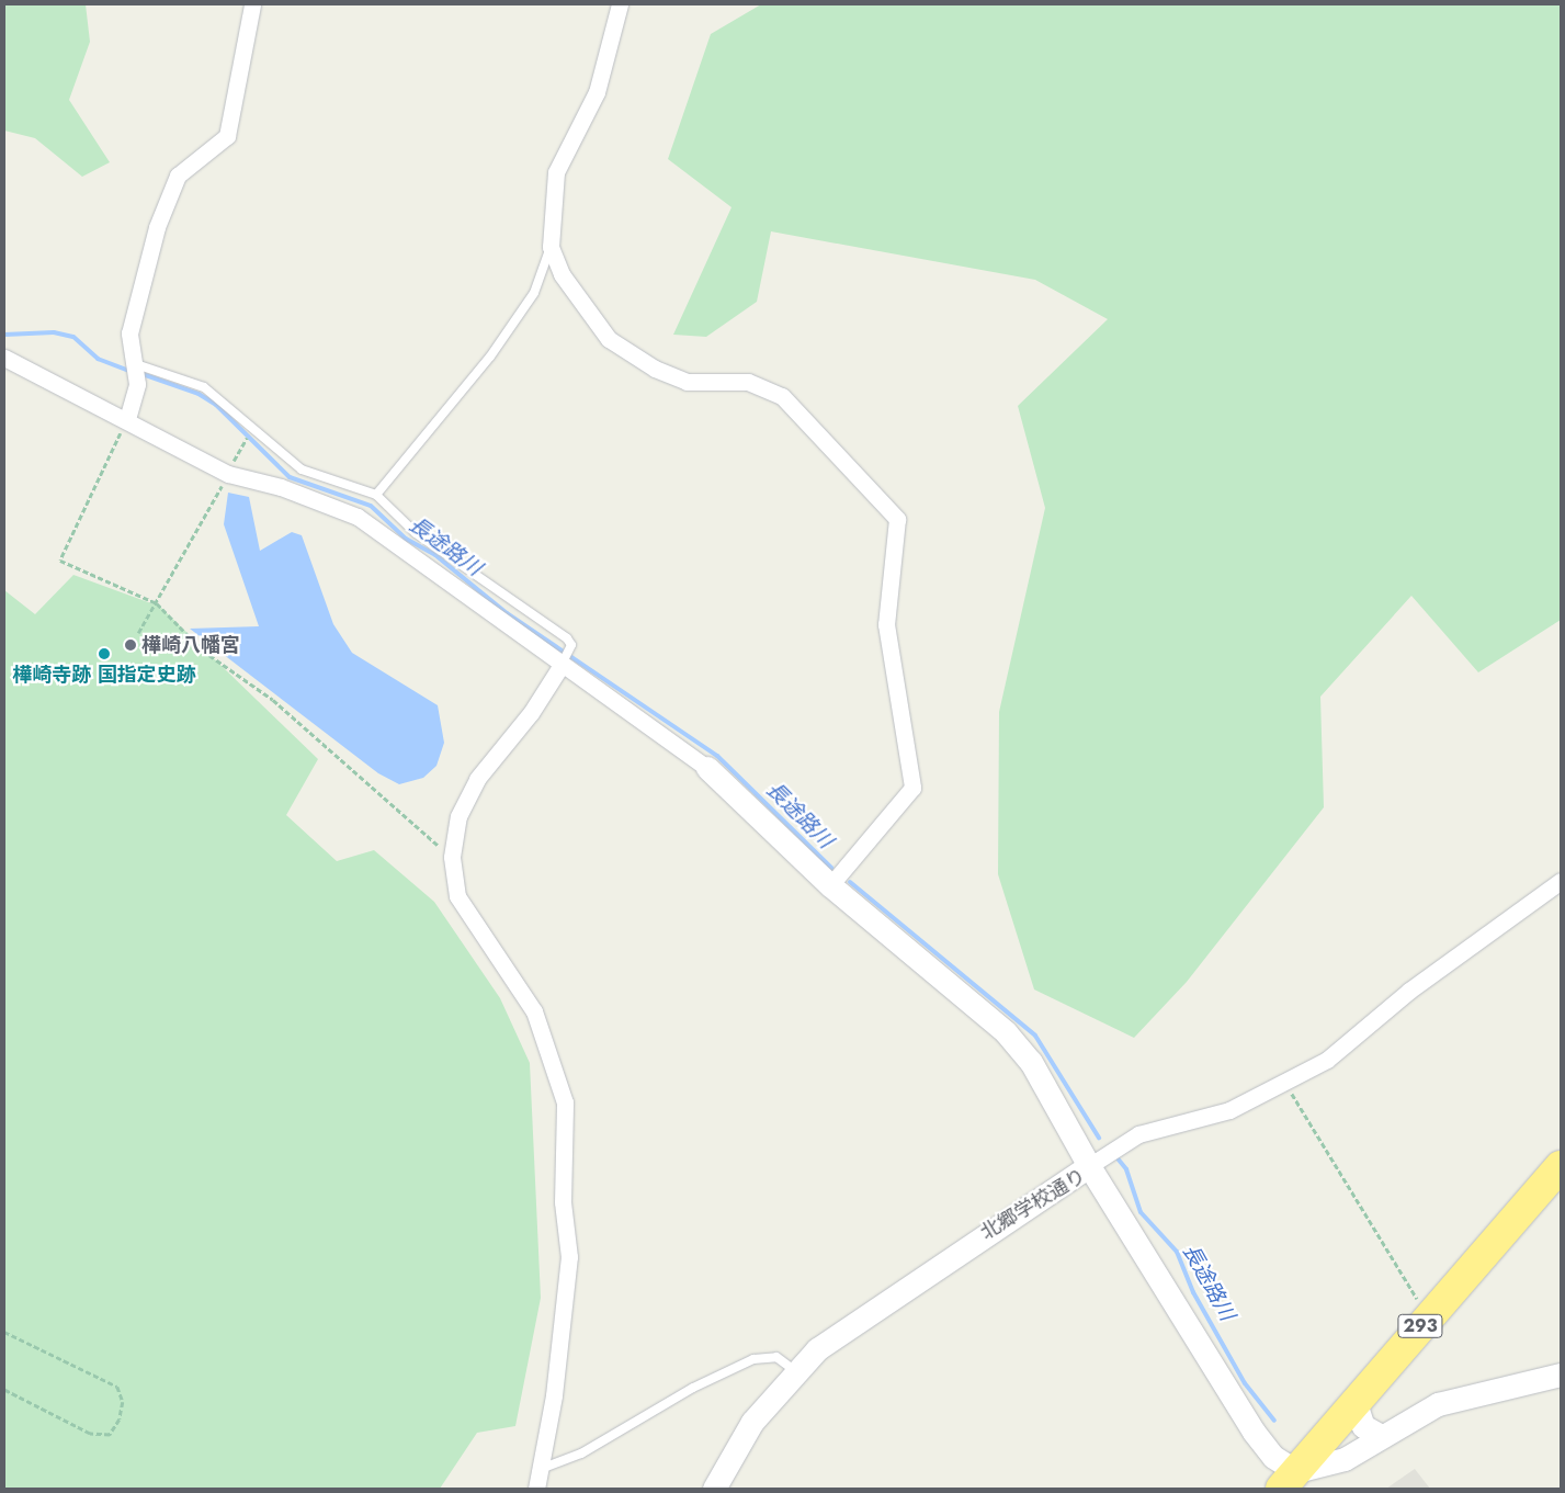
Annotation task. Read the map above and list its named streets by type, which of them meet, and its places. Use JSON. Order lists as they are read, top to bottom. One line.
{"streets":{"highway":["293"],"street":["北郷学校通り"]},"crossings":[["北郷学校通り","293"]],"water":["長途路川"],"places":["樺崎八幡宮","樺崎寺跡 国指定史跡"]}
